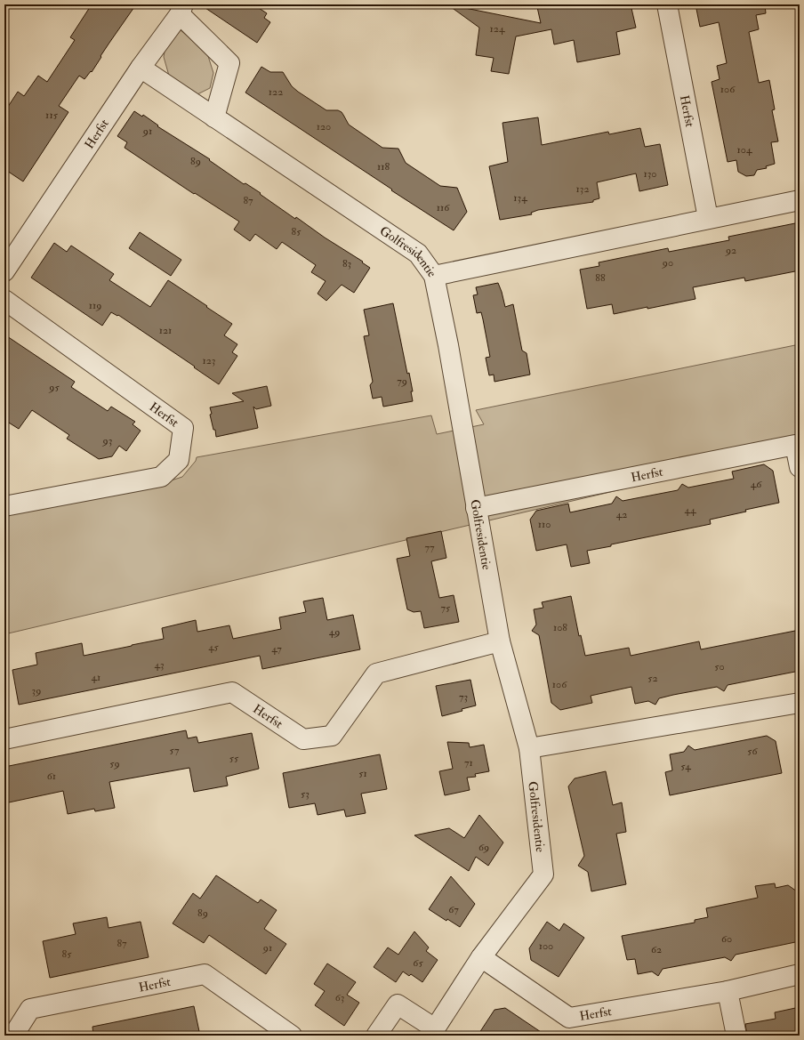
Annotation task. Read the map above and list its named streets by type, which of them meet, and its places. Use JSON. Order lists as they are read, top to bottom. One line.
{"streets":{"street":["Herfst","Golfresidentie"]},"crossings":[["Herfst","Golfresidentie"]],"house_numbers":["124","106","122","115","120","91","104","89","118","130","132","134","87","116","85","92","90","83","88","119","121","123","79","95","93","46","44","42","110","77","75","108","49","45","47","43","50","41","52","106","39","73","57","56","55","71","59","54","51","61","53","69","67","89","60","87","100","91","62","85","65","63"]}
